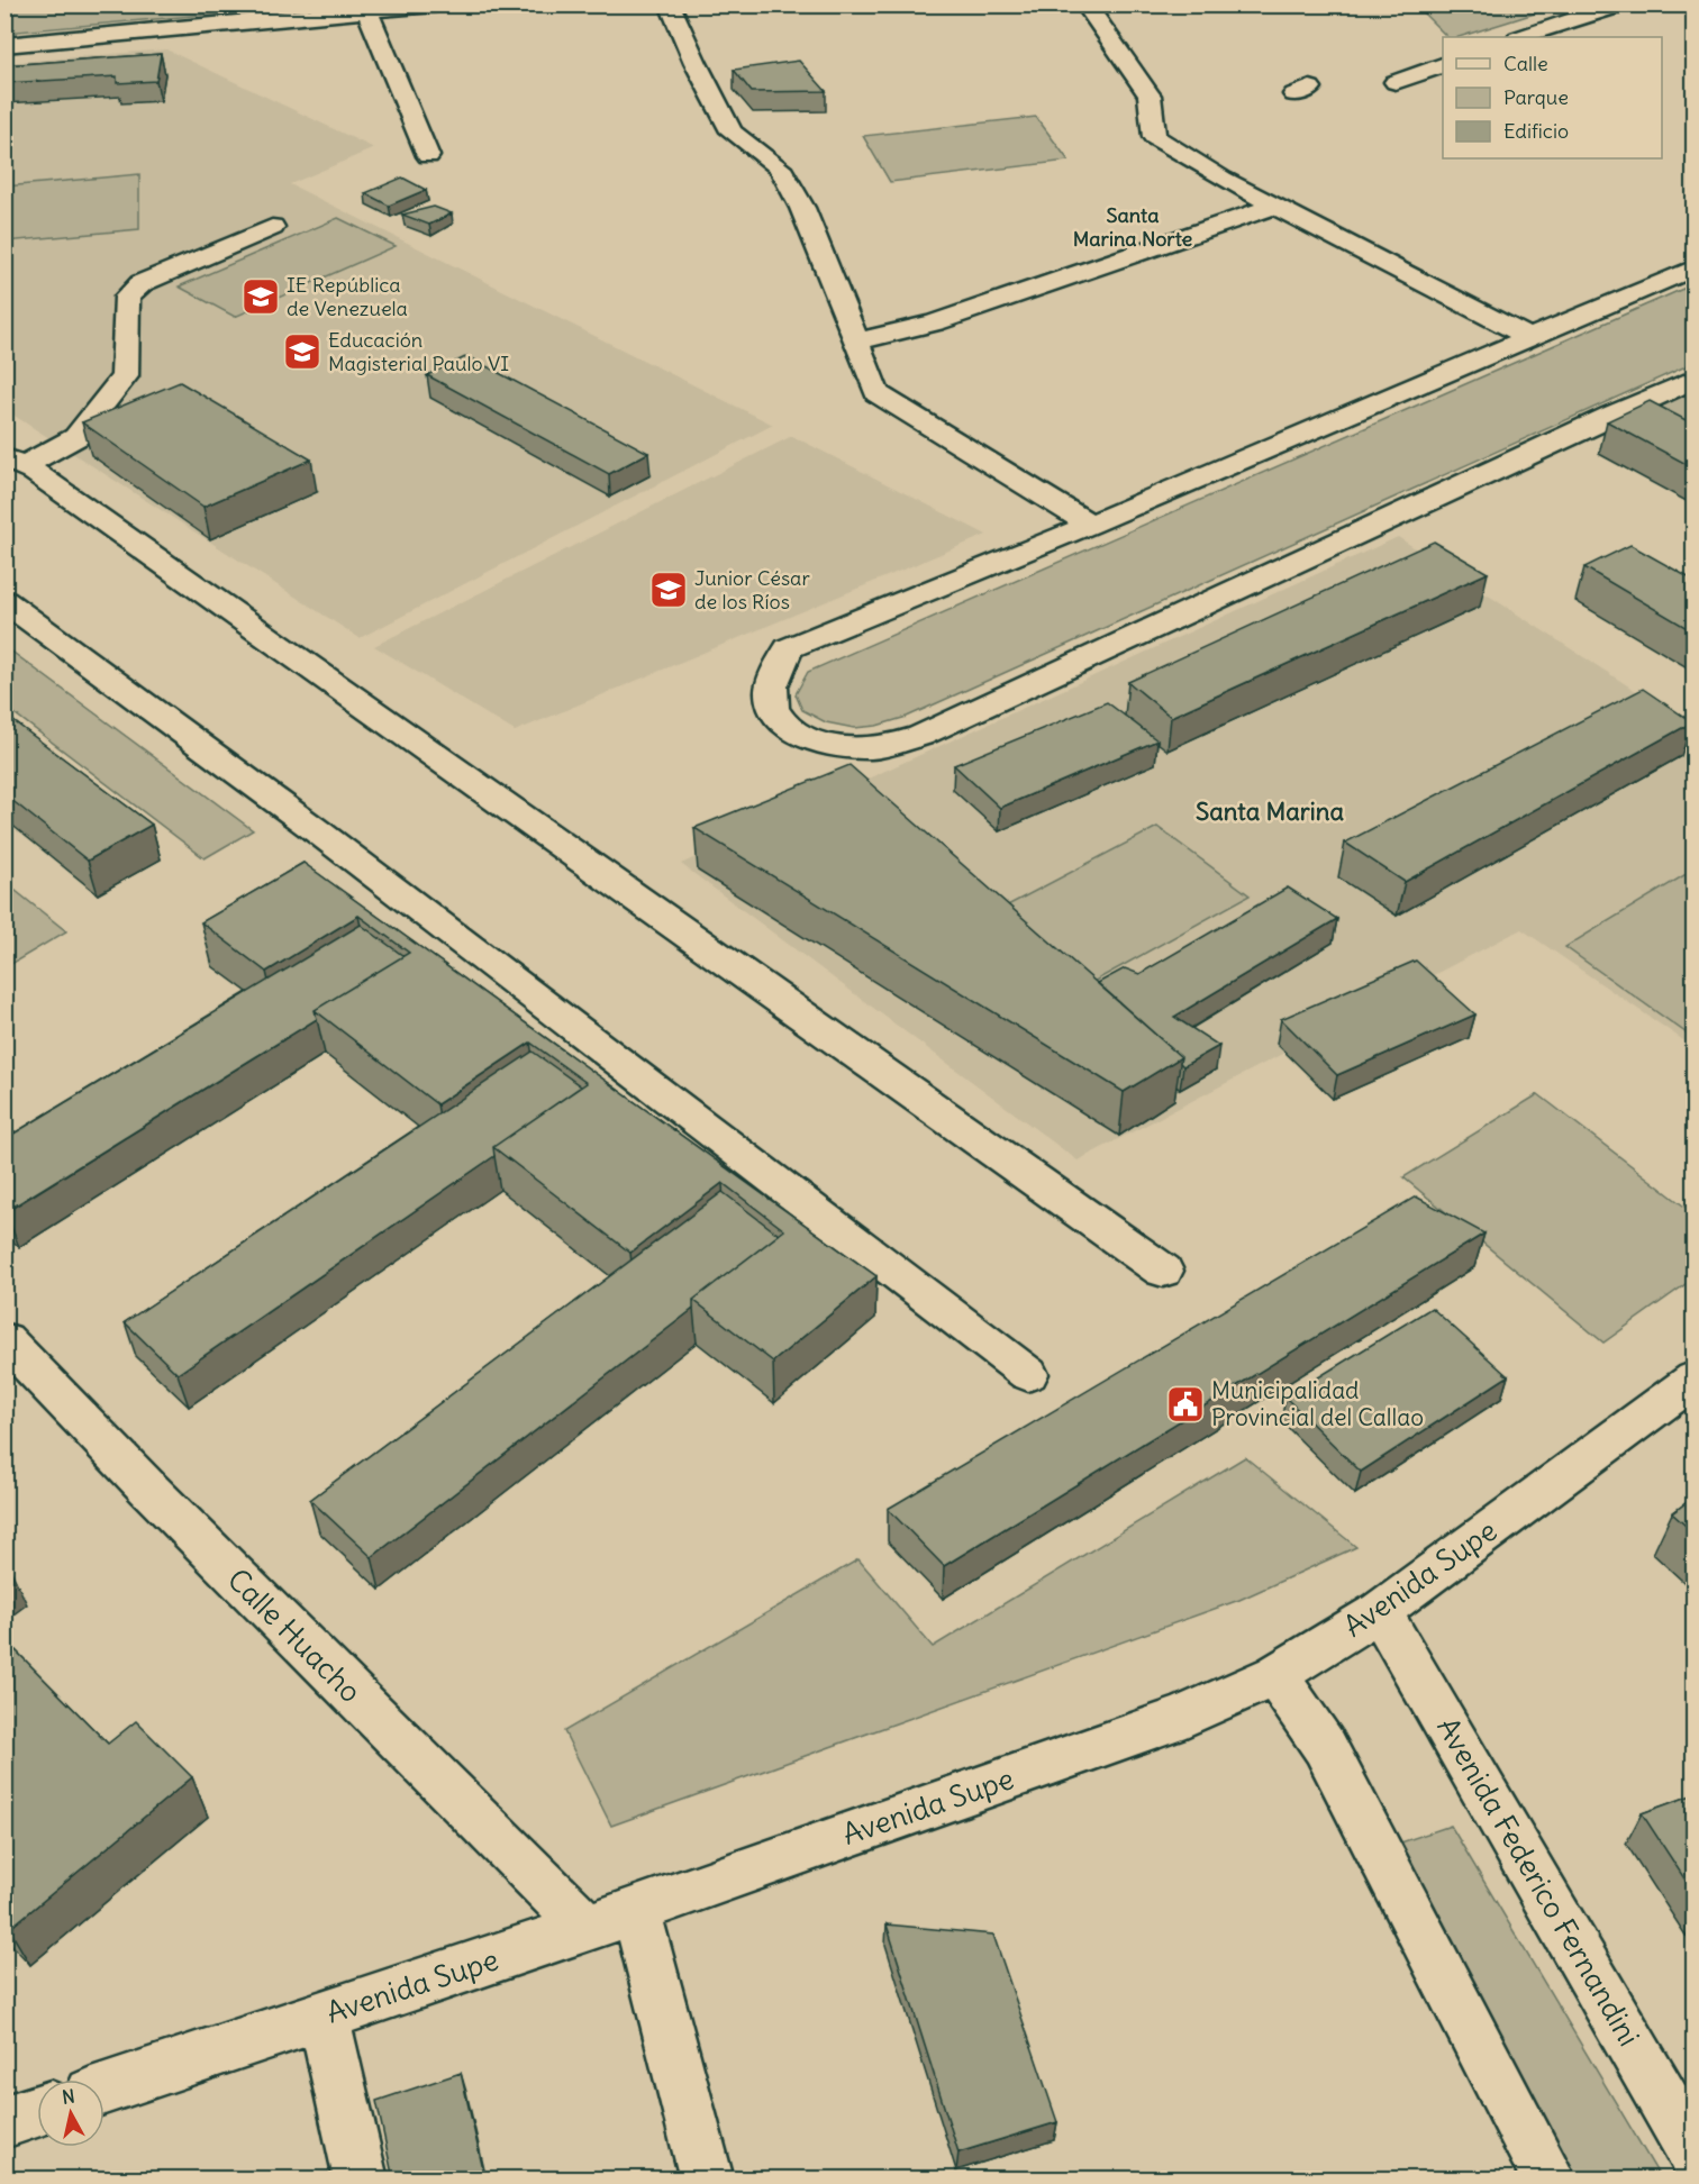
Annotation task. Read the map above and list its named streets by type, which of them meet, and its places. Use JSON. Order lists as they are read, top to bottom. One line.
{"streets":{"street":["Avenida Supe","Calle Huacho","Avenida Federico Fernandini"]},"crossings":[["Avenida Supe","Calle Huacho"],["Avenida Supe","Avenida Federico Fernandini"]],"districts":["Santa Marina Norte","Santa Marina"],"places":{"school or university":["IE República de Venezuela","Educación Magisterial Paulo VI","Junior César de los Ríos"],"public building":["Municipalidad Provincial del Callao"]},"legend":["Calle","Parque","Edificio"],"north":"top"}
